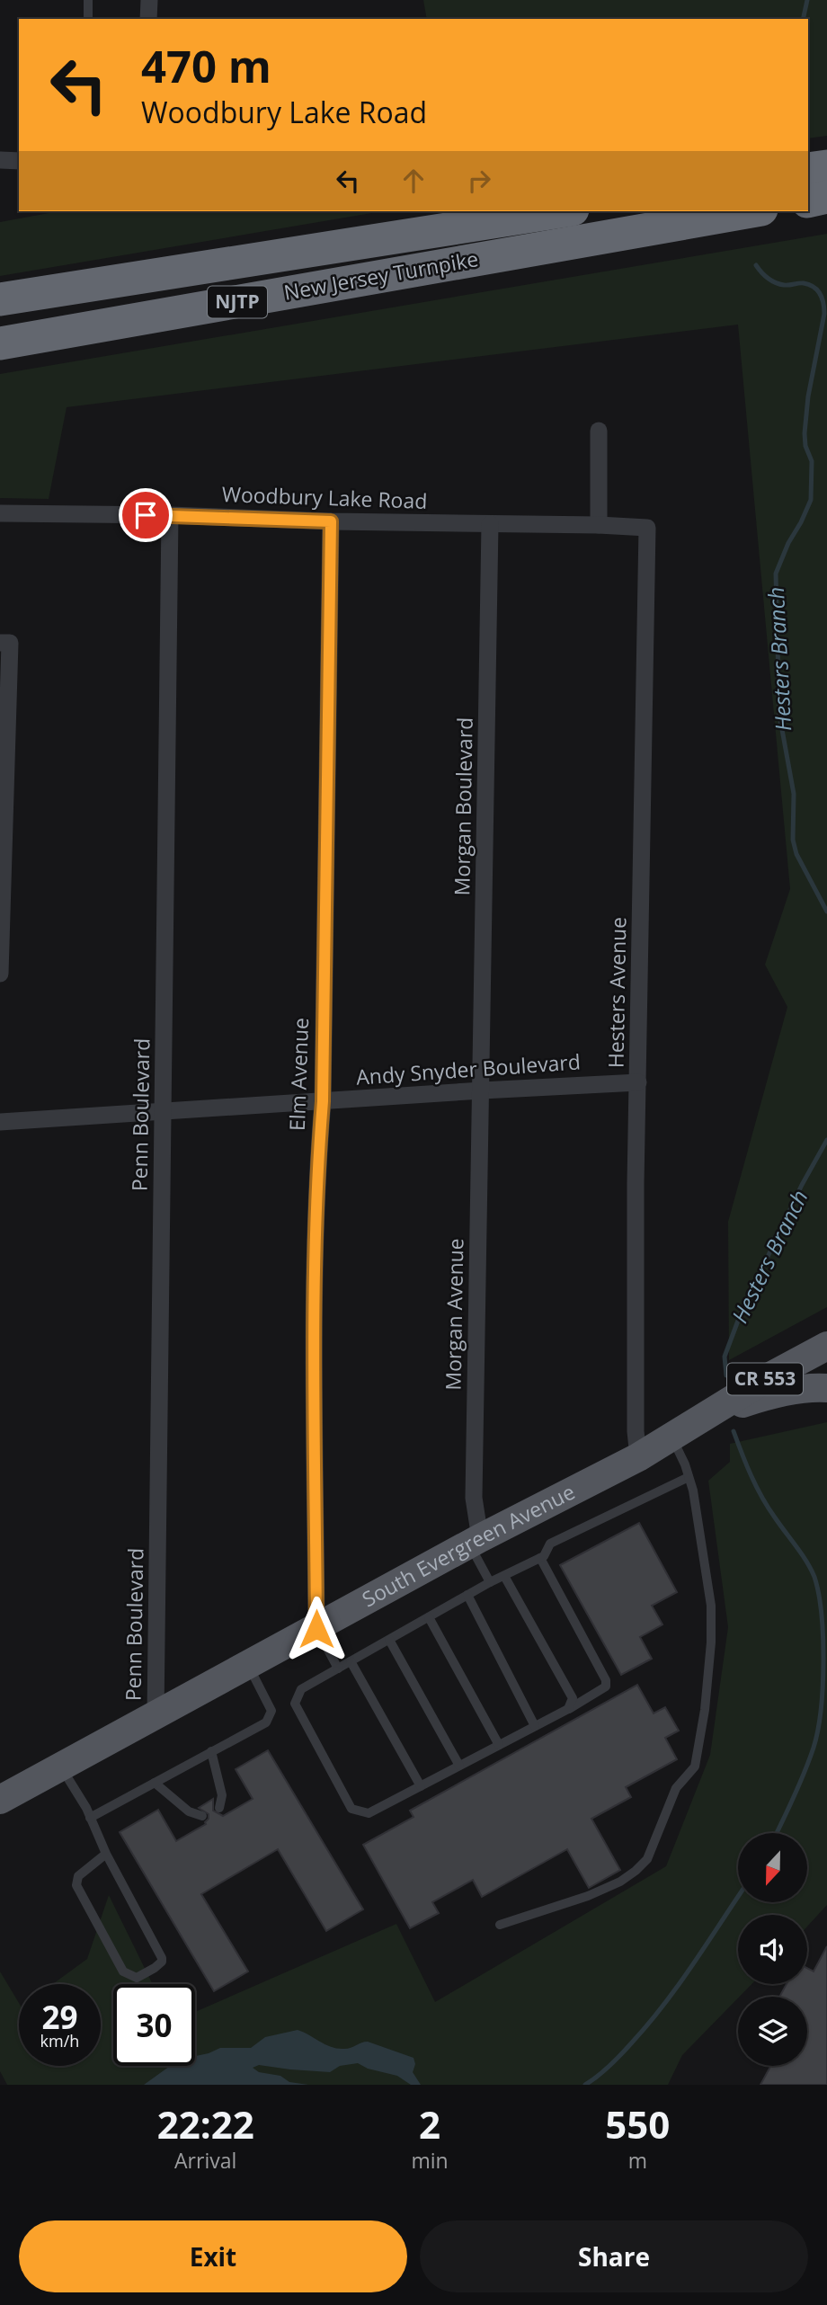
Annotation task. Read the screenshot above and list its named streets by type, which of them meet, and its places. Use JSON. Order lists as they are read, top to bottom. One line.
{"streets":{"highway":["New Jersey Turnpike","NJTP"],"main road":["CR 553","South Evergreen Avenue"],"street":["Woodbury Lake Road","Morgan Boulevard","Hesters Avenue","Andy Snyder Boulevard","Elm Avenue","Penn Boulevard","Morgan Avenue"]},"crossings":[["Woodbury Lake Road","Morgan Boulevard"],["Woodbury Lake Road","Hesters Avenue"],["Woodbury Lake Road","Elm Avenue"],["Woodbury Lake Road","Penn Boulevard"],["Morgan Boulevard","Andy Snyder Boulevard"],["Morgan Boulevard","Morgan Avenue"],["Hesters Avenue","Andy Snyder Boulevard"],["Hesters Avenue","South Evergreen Avenue"],["Andy Snyder Boulevard","Elm Avenue"],["Andy Snyder Boulevard","Penn Boulevard"],["Andy Snyder Boulevard","Morgan Avenue"],["Elm Avenue","South Evergreen Avenue"],["Penn Boulevard","South Evergreen Avenue"],["Morgan Avenue","South Evergreen Avenue"]],"water":["Hesters Branch"],"north":"bottom","page":{"turn":["470 m","Woodbury Lake Road"],"speed":"29 km/h","limit":"30","eta":["22:22","Arrival","2","min","550","m"],"buttons":["Exit","Share"]}}
